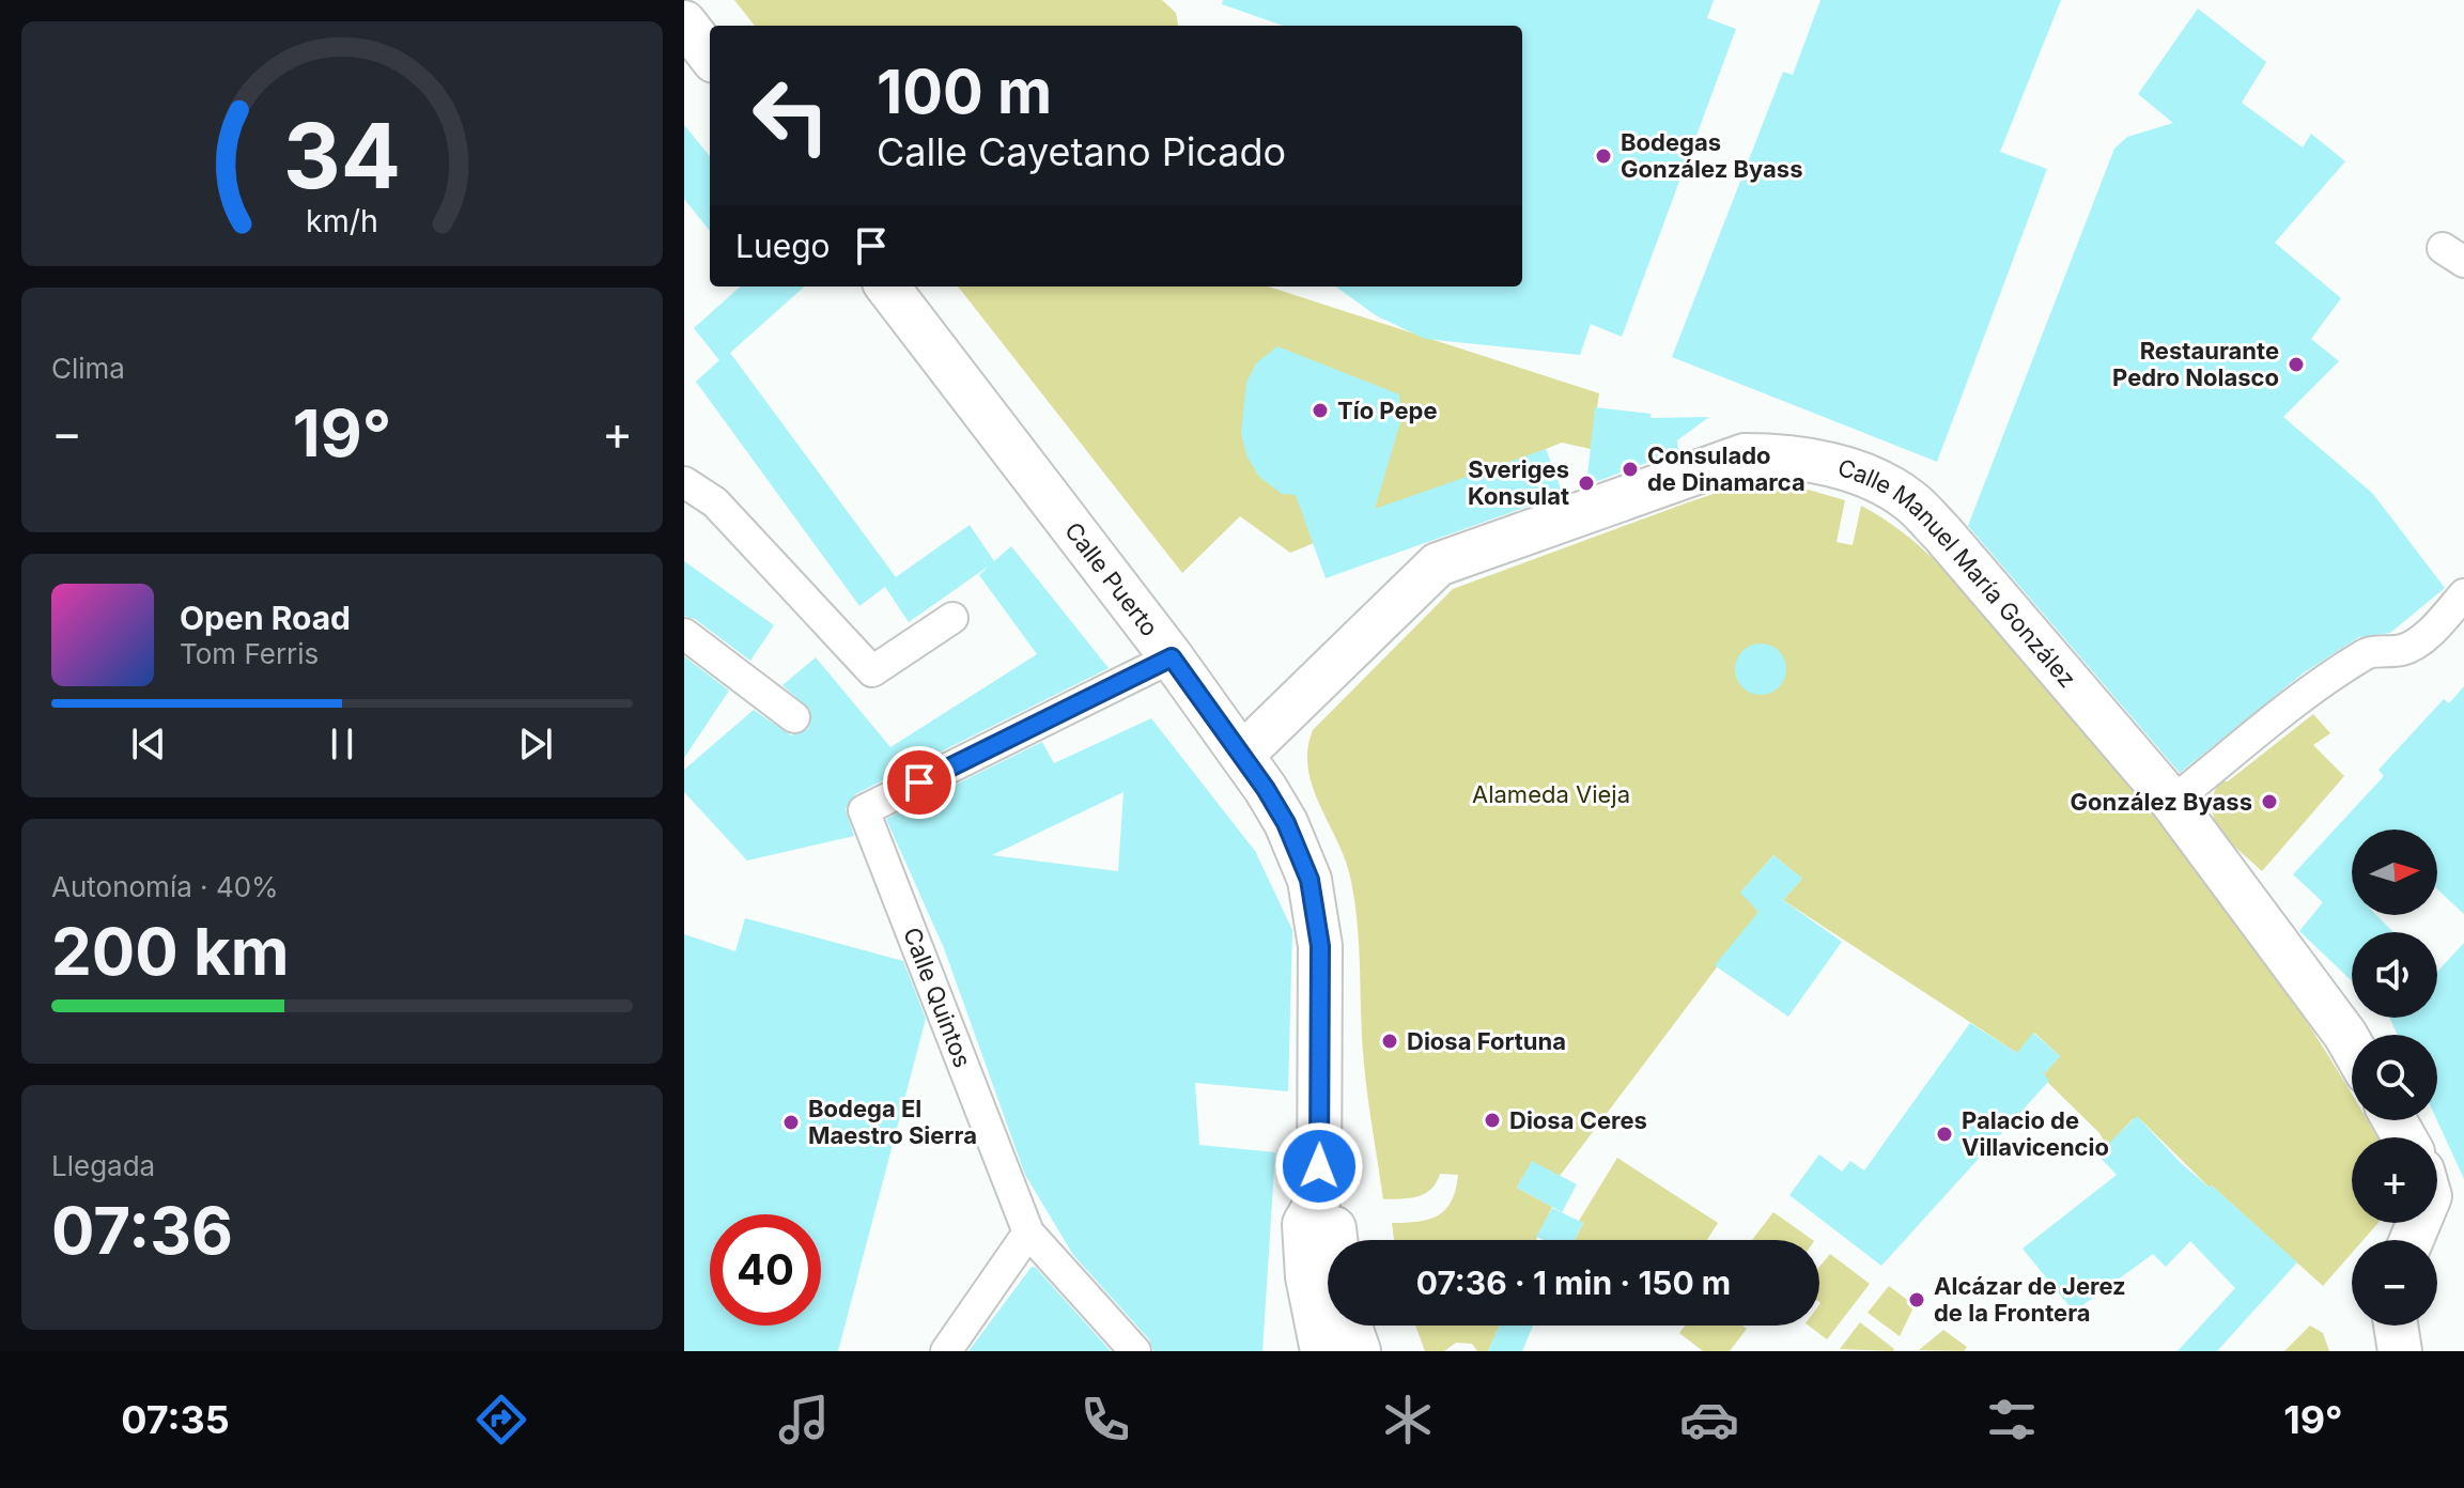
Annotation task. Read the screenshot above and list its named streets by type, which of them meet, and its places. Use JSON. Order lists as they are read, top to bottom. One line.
{"streets":{"street":["Calle Puerto","Calle Manuel María González","Calle Quintos"]},"crossings":[["Calle Puerto","Calle Manuel María González"],["Calle Puerto","Calle Quintos"]],"parks":["Alameda Vieja"],"places":["Bodegas González Byass","Restaurante Pedro Nolasco","Tío Pepe","Consulado de Dinamarca","Sveriges Konsulat","González Byass","Diosa Fortuna","Diosa Ceres","Bodega El Maestro Sierra","Palacio de Villavicencio","Alcázar de Jerez de la Frontera"],"north":"right","page":{"turn":["100 m","Calle Cayetano Picado"],"then":"Luego","tile":["Clima",["Autonomía · 40%","200 km"],["Llegada","07:36"]],"heat":["−","19°","+"],"song":["Open Road","Tom Ferris"],"map_buttons":["+","−"],"limit":"40","trip":"07:36 · 1 min · 150 m","tabs":["07:35","19°"],"gauge":["34","km/h"]}}
